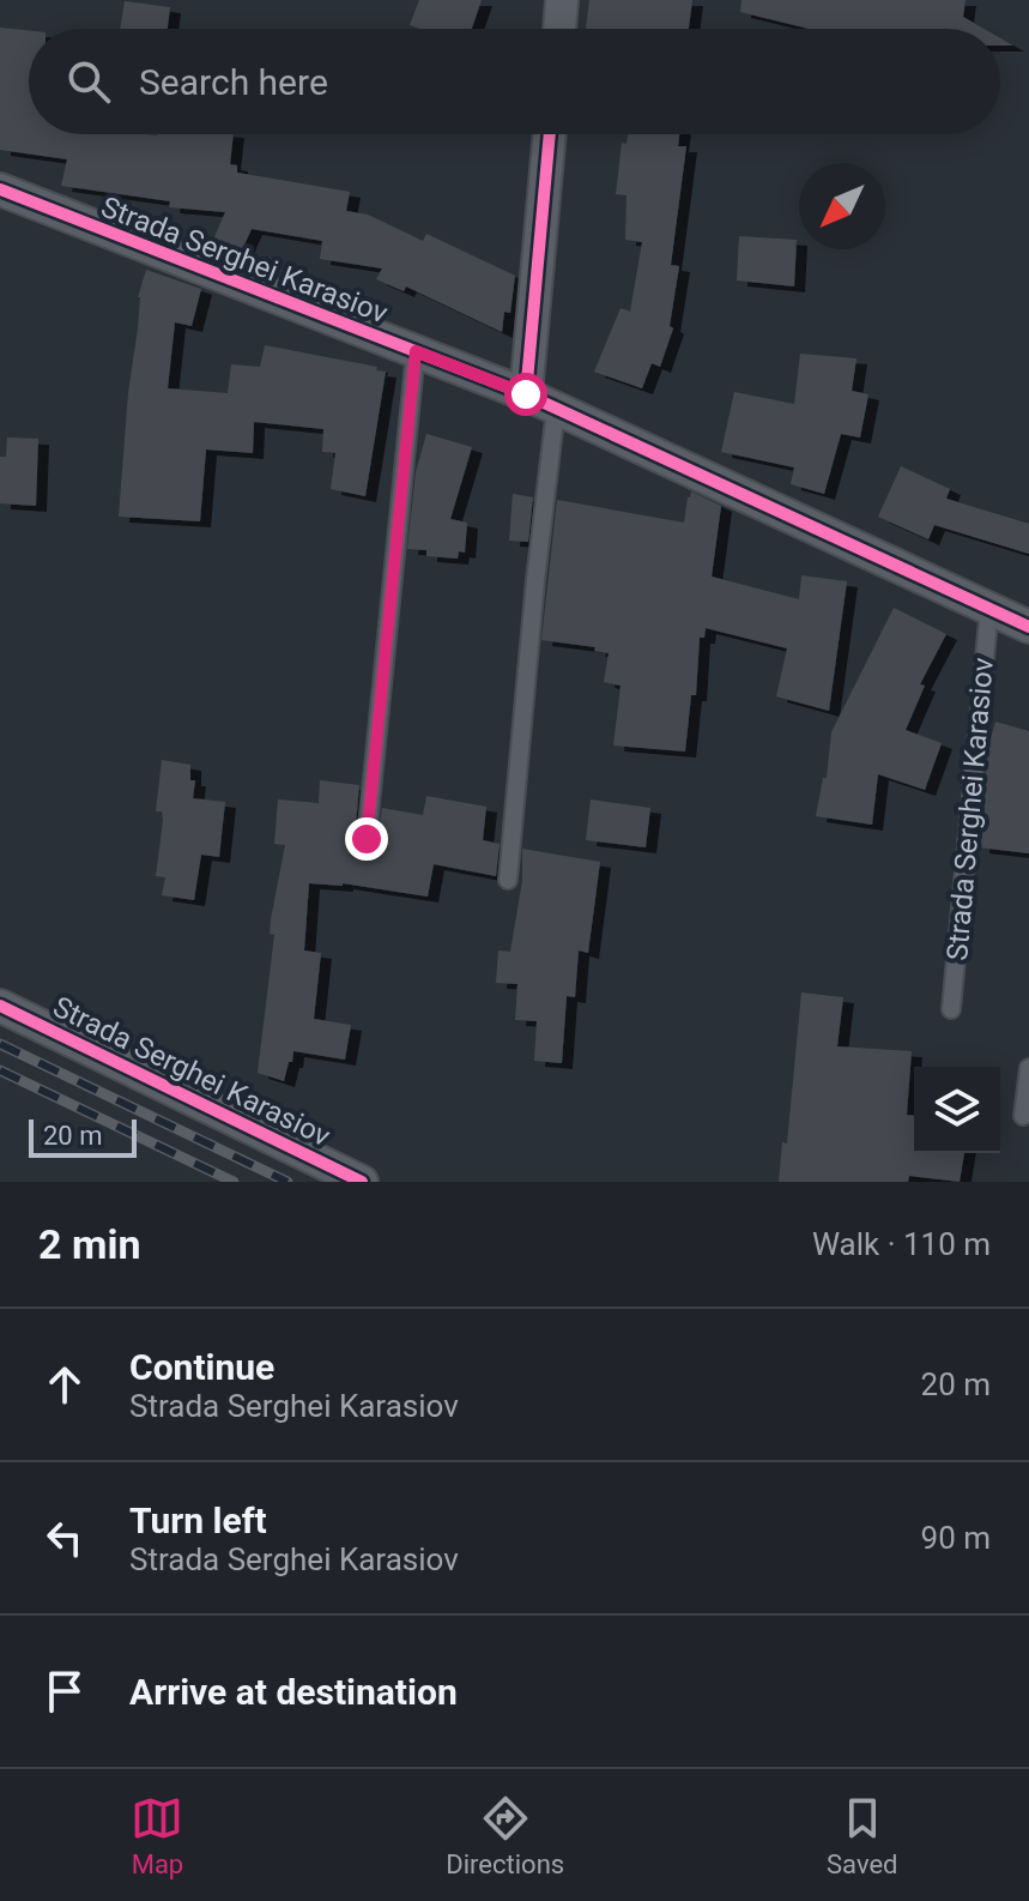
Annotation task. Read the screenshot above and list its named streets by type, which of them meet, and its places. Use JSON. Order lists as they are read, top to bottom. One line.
{"streets":{"street":["Strada Serghei Karasiov"]},"scale_bar":"20 m","north":"bottom left","page":{"search":"Search here","scale":"20 m","heading":["2 min","Walk · 110 m"],"list":[["Continue","Strada Serghei Karasiov","20 m"],["Turn left","Strada Serghei Karasiov","90 m"],"Arrive at destination"],"nav":["Map","Directions","Saved"]}}
